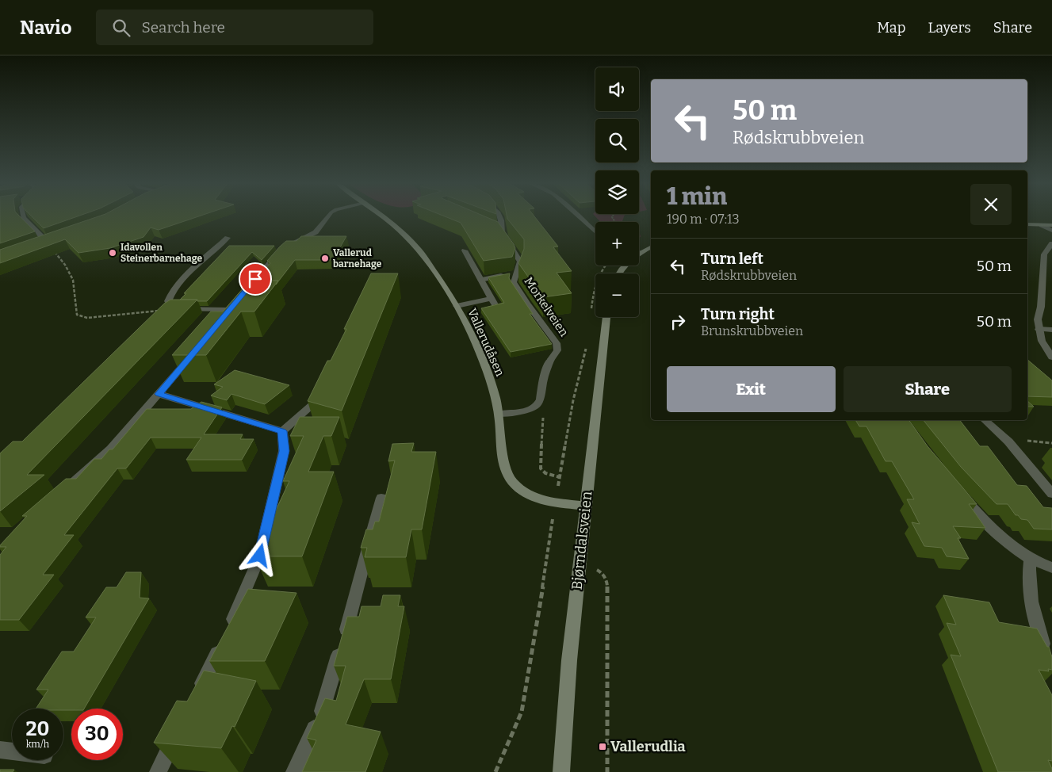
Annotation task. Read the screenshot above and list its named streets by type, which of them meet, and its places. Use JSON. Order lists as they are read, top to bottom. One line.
{"streets":{"street":["Morkelveien","Vallerudåsen","Bjørndalsveien"]},"crossings":[["Vallerudåsen","Bjørndalsveien"]],"places":{"other":["Idavollen Steinerbarnehage","Vallerud barnehage"],"transit":["Vallerudlia"]},"page":{"header":"Navio","search":"Search here","nav":["Map","Layers","Share"],"map_buttons":["+","−"],"turn":["50 m","Rødskrubbveien"],"heading":["1 min","190 m · 07:13"],"list":[{"name":"Turn left","note":"Rødskrubbveien","value":"50 m"},{"name":"Turn right","note":"Brunskrubbveien","value":"50 m"}],"buttons":["Exit","Share"],"speed":"20 km/h","limit":"30"}}
